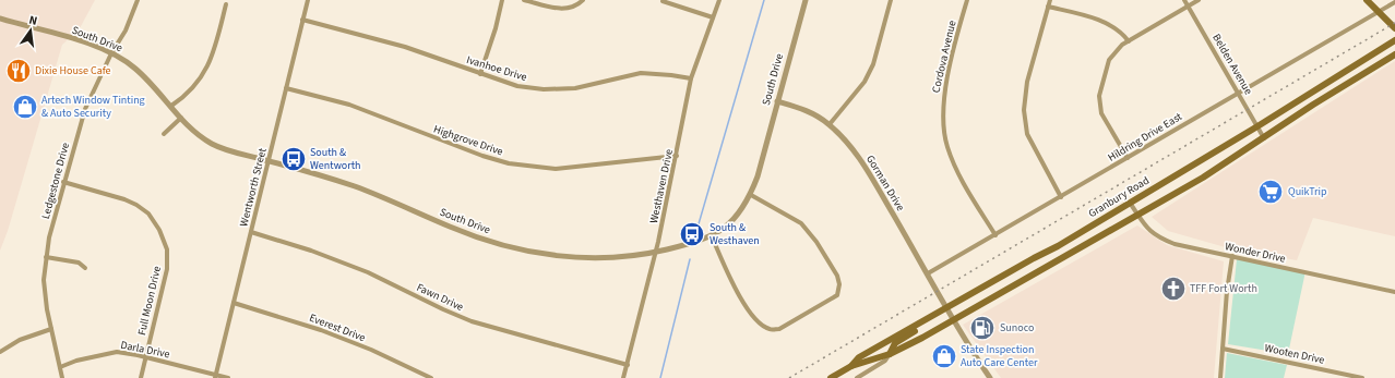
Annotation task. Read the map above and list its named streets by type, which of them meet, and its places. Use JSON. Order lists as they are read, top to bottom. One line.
{"streets":{"main road":["Granbury Road"],"street":["South Drive","Cordova Avenue","Belden Avenue","Ivanhoe Drive","Hildring Drive East","Highgrove Drive","Ledgestone Drive","Gorman Drive","Westhaven Drive","Wentworth Street","Wonder Drive","Fawn Drive","Full Moon Drive","Everest Drive","Darla Drive","Wooten Drive"]},"crossings":[["South Drive","Ledgestone Drive"],["South Drive","Gorman Drive"],["South Drive","Westhaven Drive"],["South Drive","Wentworth Street"],["Cordova Avenue","Hildring Drive East"],["Belden Avenue","Hildring Drive East"],["Belden Avenue","Granbury Road"],["Ivanhoe Drive","Westhaven Drive"],["Ivanhoe Drive","Wentworth Street"],["Hildring Drive East","Gorman Drive"],["Highgrove Drive","Westhaven Drive"],["Highgrove Drive","Wentworth Street"],["Ledgestone Drive","Full Moon Drive"],["Ledgestone Drive","Darla Drive"],["Gorman Drive","Granbury Road"],["Westhaven Drive","Fawn Drive"],["Wentworth Street","Fawn Drive"],["Wentworth Street","Everest Drive"],["Wentworth Street","Darla Drive"],["Granbury Road","Wonder Drive"],["Full Moon Drive","Darla Drive"]],"places":{"restaurant":["Dixie House Cafe"],"shop":["Artech Window Tinting & Auto Security","State Inspection Auto Care Center"],"bus stop":["South & Wentworth","South & Westhaven"],"supermarket":["QuikTrip"],"church":["TFF Fort Worth"],"fuel station":["Sunoco"]},"north":"top"}
